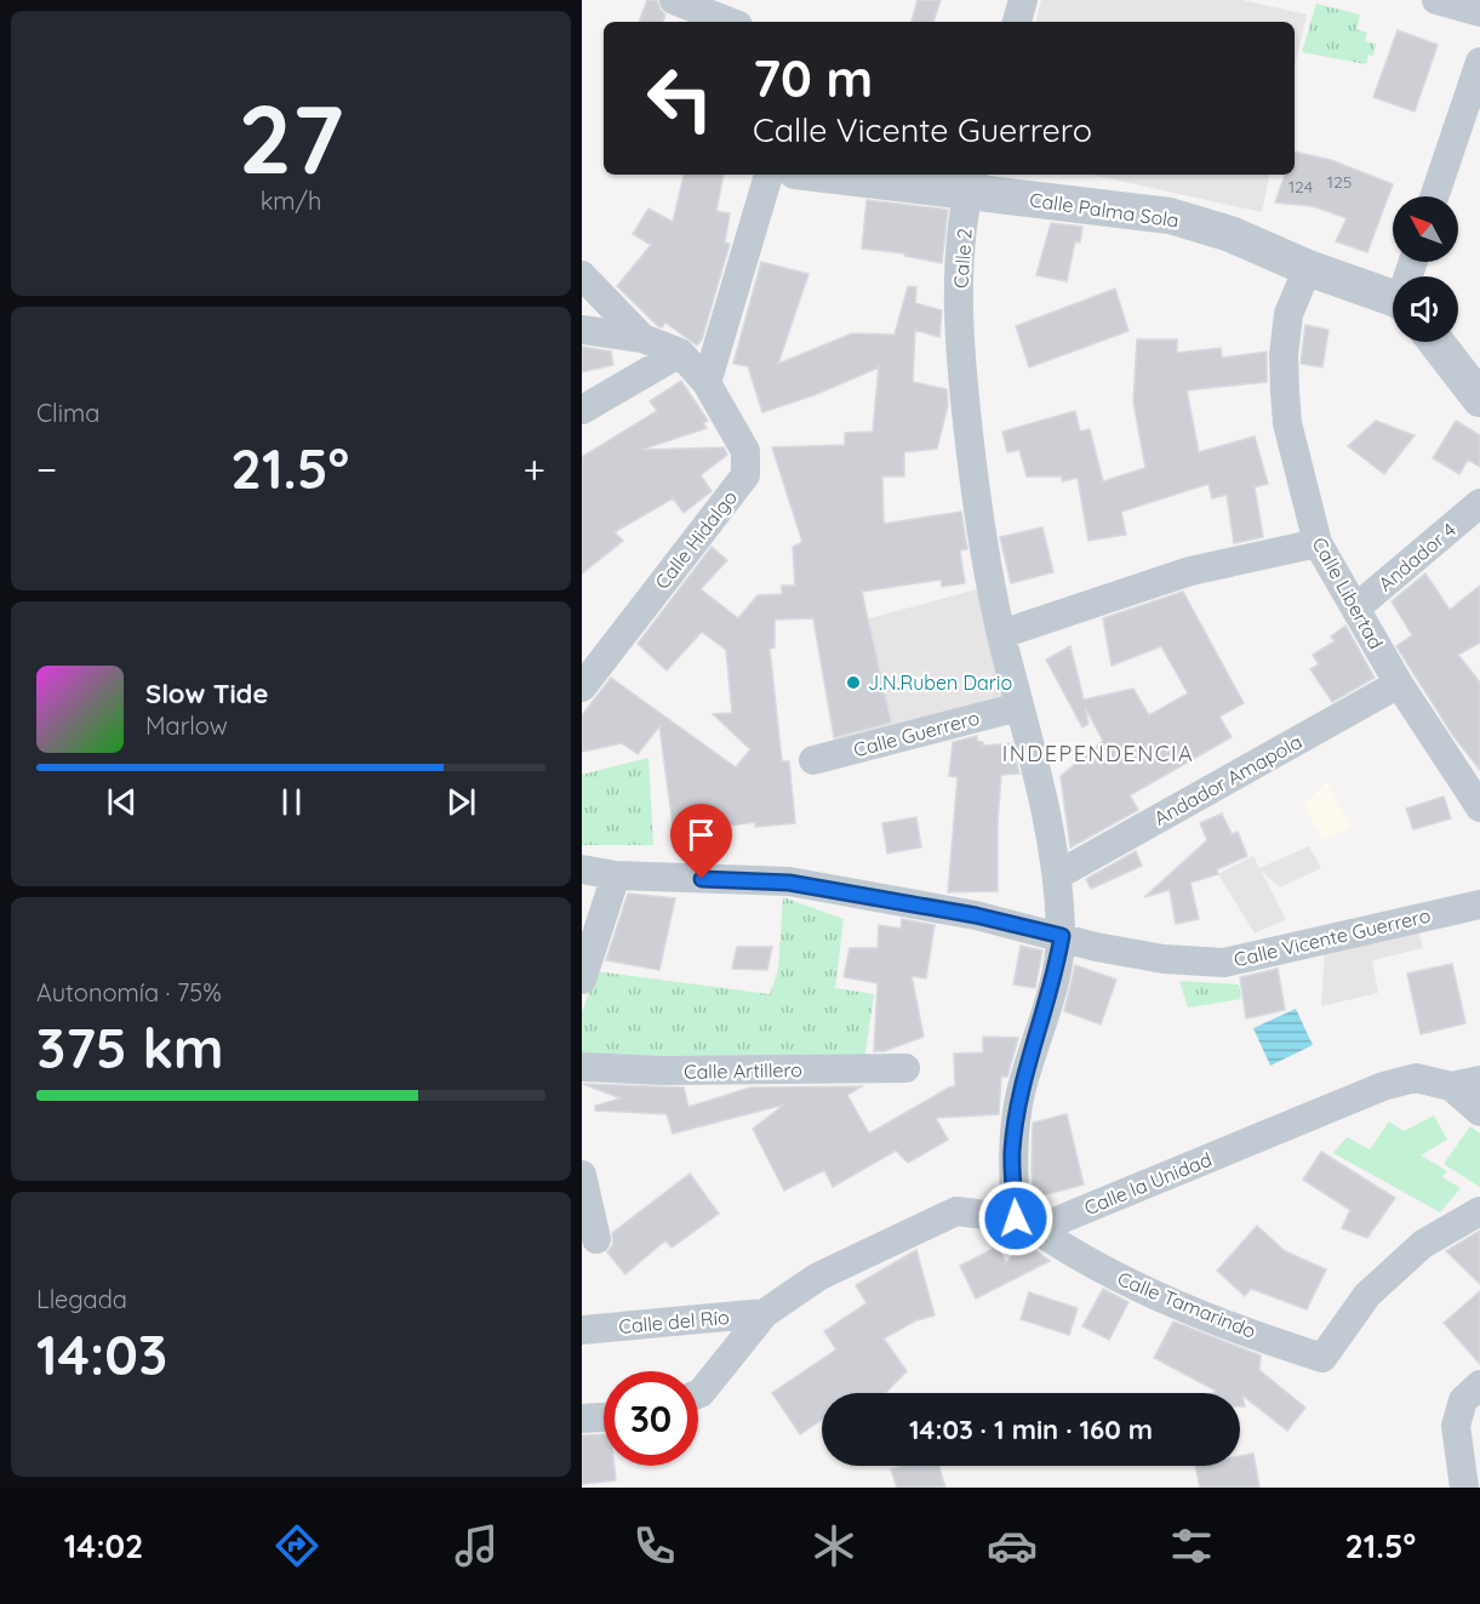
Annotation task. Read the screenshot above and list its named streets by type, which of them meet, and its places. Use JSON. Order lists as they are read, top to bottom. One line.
{"streets":{"street":["Calle Palma Sola","Calle 2","Calle Hidalgo","Andador 4","Calle Libertad","Calle Guerrero","Andador Amapola","Calle Vicente Guerrero","Calle Artillero","Calle la Unidad","Calle Tamarindo","Calle del Río"]},"crossings":[["Calle Palma Sola","Calle 2"],["Calle Palma Sola","Calle Libertad"],["Calle 2","Calle Guerrero"],["Calle 2","Andador Amapola"],["Calle 2","Calle Vicente Guerrero"],["Andador 4","Calle Libertad"],["Calle Libertad","Andador Amapola"],["Calle la Unidad","Calle Tamarindo"],["Calle la Unidad","Calle del Río"]],"districts":["INDEPENDENCIA"],"places":["J.N.Ruben Dario"],"house_numbers":["125","124"],"north":"top left","page":{"tile":[["27","km/h"],"Clima",["Autonomía · 75%","375 km"],["Llegada","14:03"]],"turn":["70 m","Calle Vicente Guerrero"],"heat":["−","21.5°","+"],"song":["Slow Tide","Marlow"],"limit":"30","trip":"14:03 · 1 min · 160 m","tabs":["14:02","21.5°"]}}
